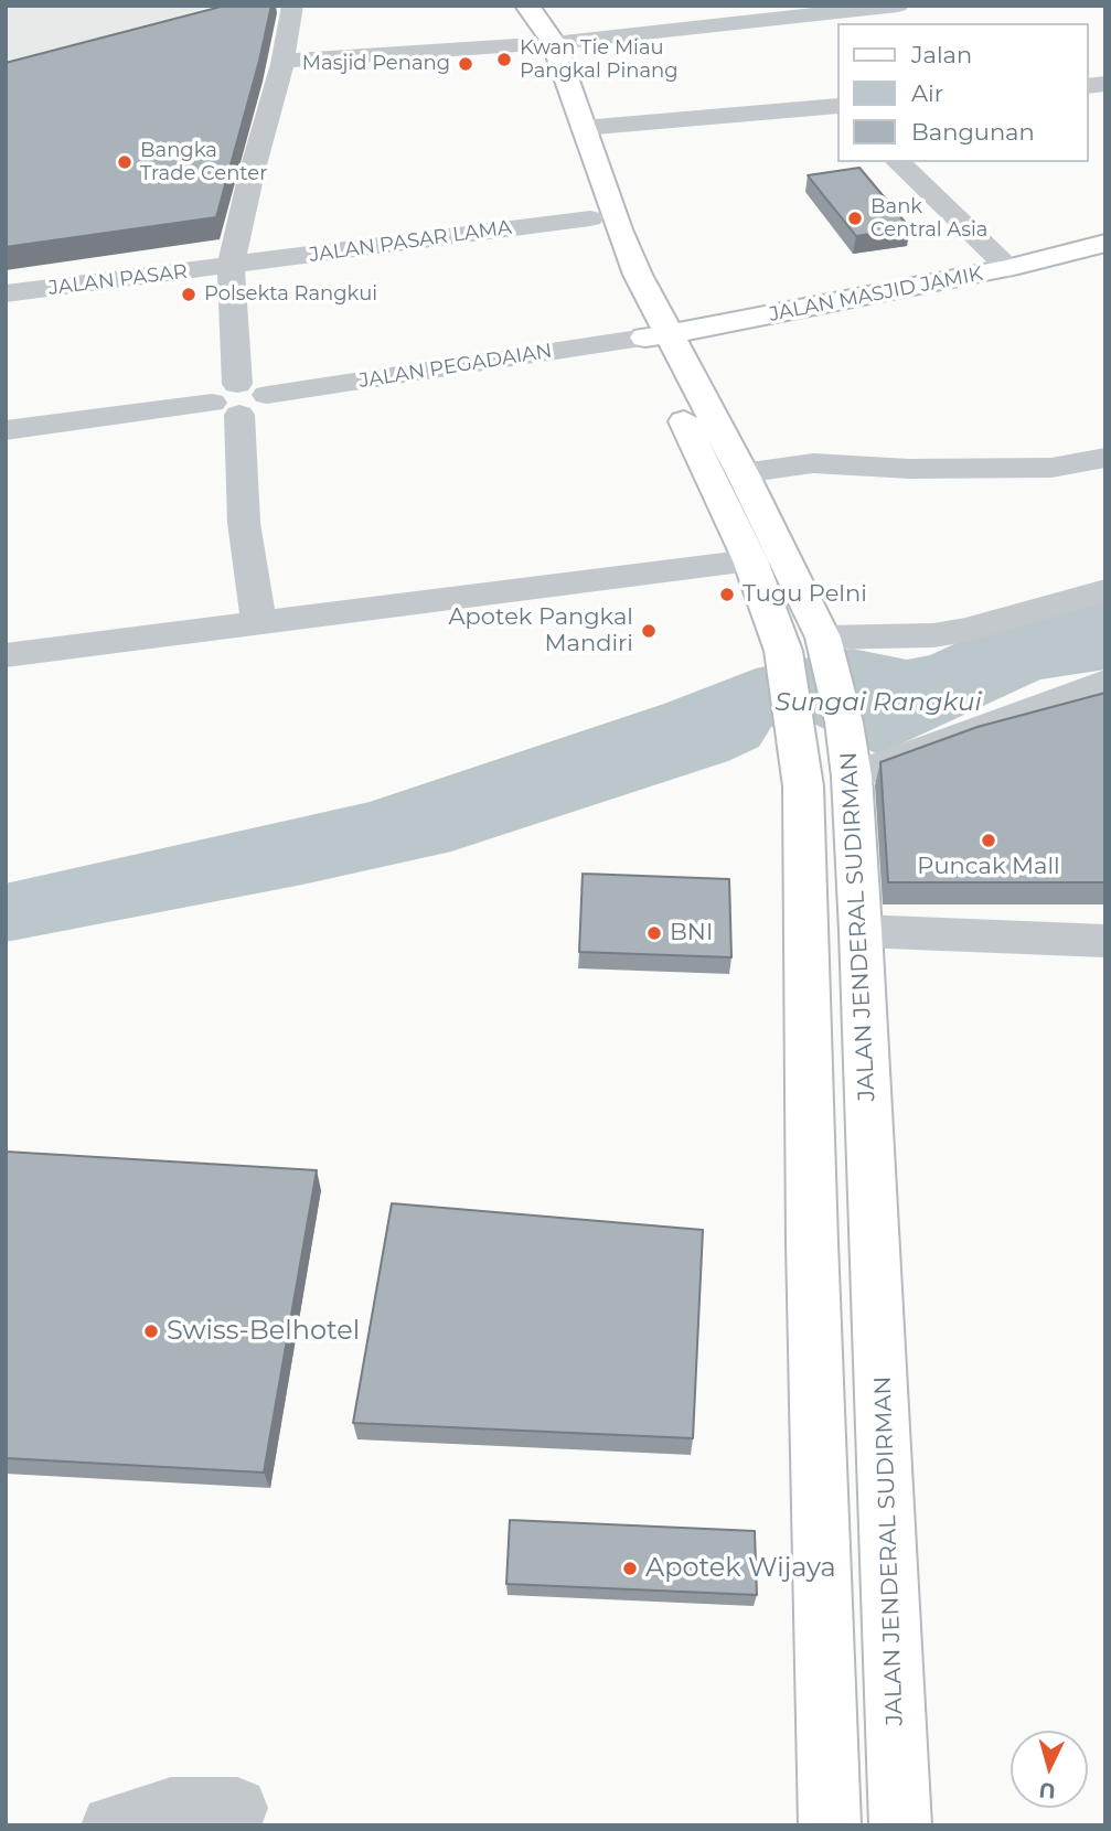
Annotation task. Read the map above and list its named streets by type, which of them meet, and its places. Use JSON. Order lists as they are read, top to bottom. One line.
{"streets":{"highway":["JALAN MASJID JAMIK","JALAN JENDERAL SUDIRMAN"],"street":["JALAN PASAR LAMA","JALAN PASAR","JALAN PEGADAIAN"]},"crossings":[["JALAN PASAR LAMA","JALAN PASAR"],["JALAN PASAR LAMA","JALAN JENDERAL SUDIRMAN"],["JALAN MASJID JAMIK","JALAN PEGADAIAN"],["JALAN MASJID JAMIK","JALAN JENDERAL SUDIRMAN"],["JALAN PEGADAIAN","JALAN JENDERAL SUDIRMAN"]],"water":["Sungai Rangkui"],"places":["Kwan Tie Miau Pangkal Pinang","Masjid Penang","Bangka Trade Center","Bank Central Asia","Polsekta Rangkui","Tugu Pelni","Apotek Pangkal Mandiri","Puncak Mall","BNI","Swiss-Belhotel","Apotek Wijaya"],"legend":["Jalan","Air","Bangunan"],"north":"bottom"}
